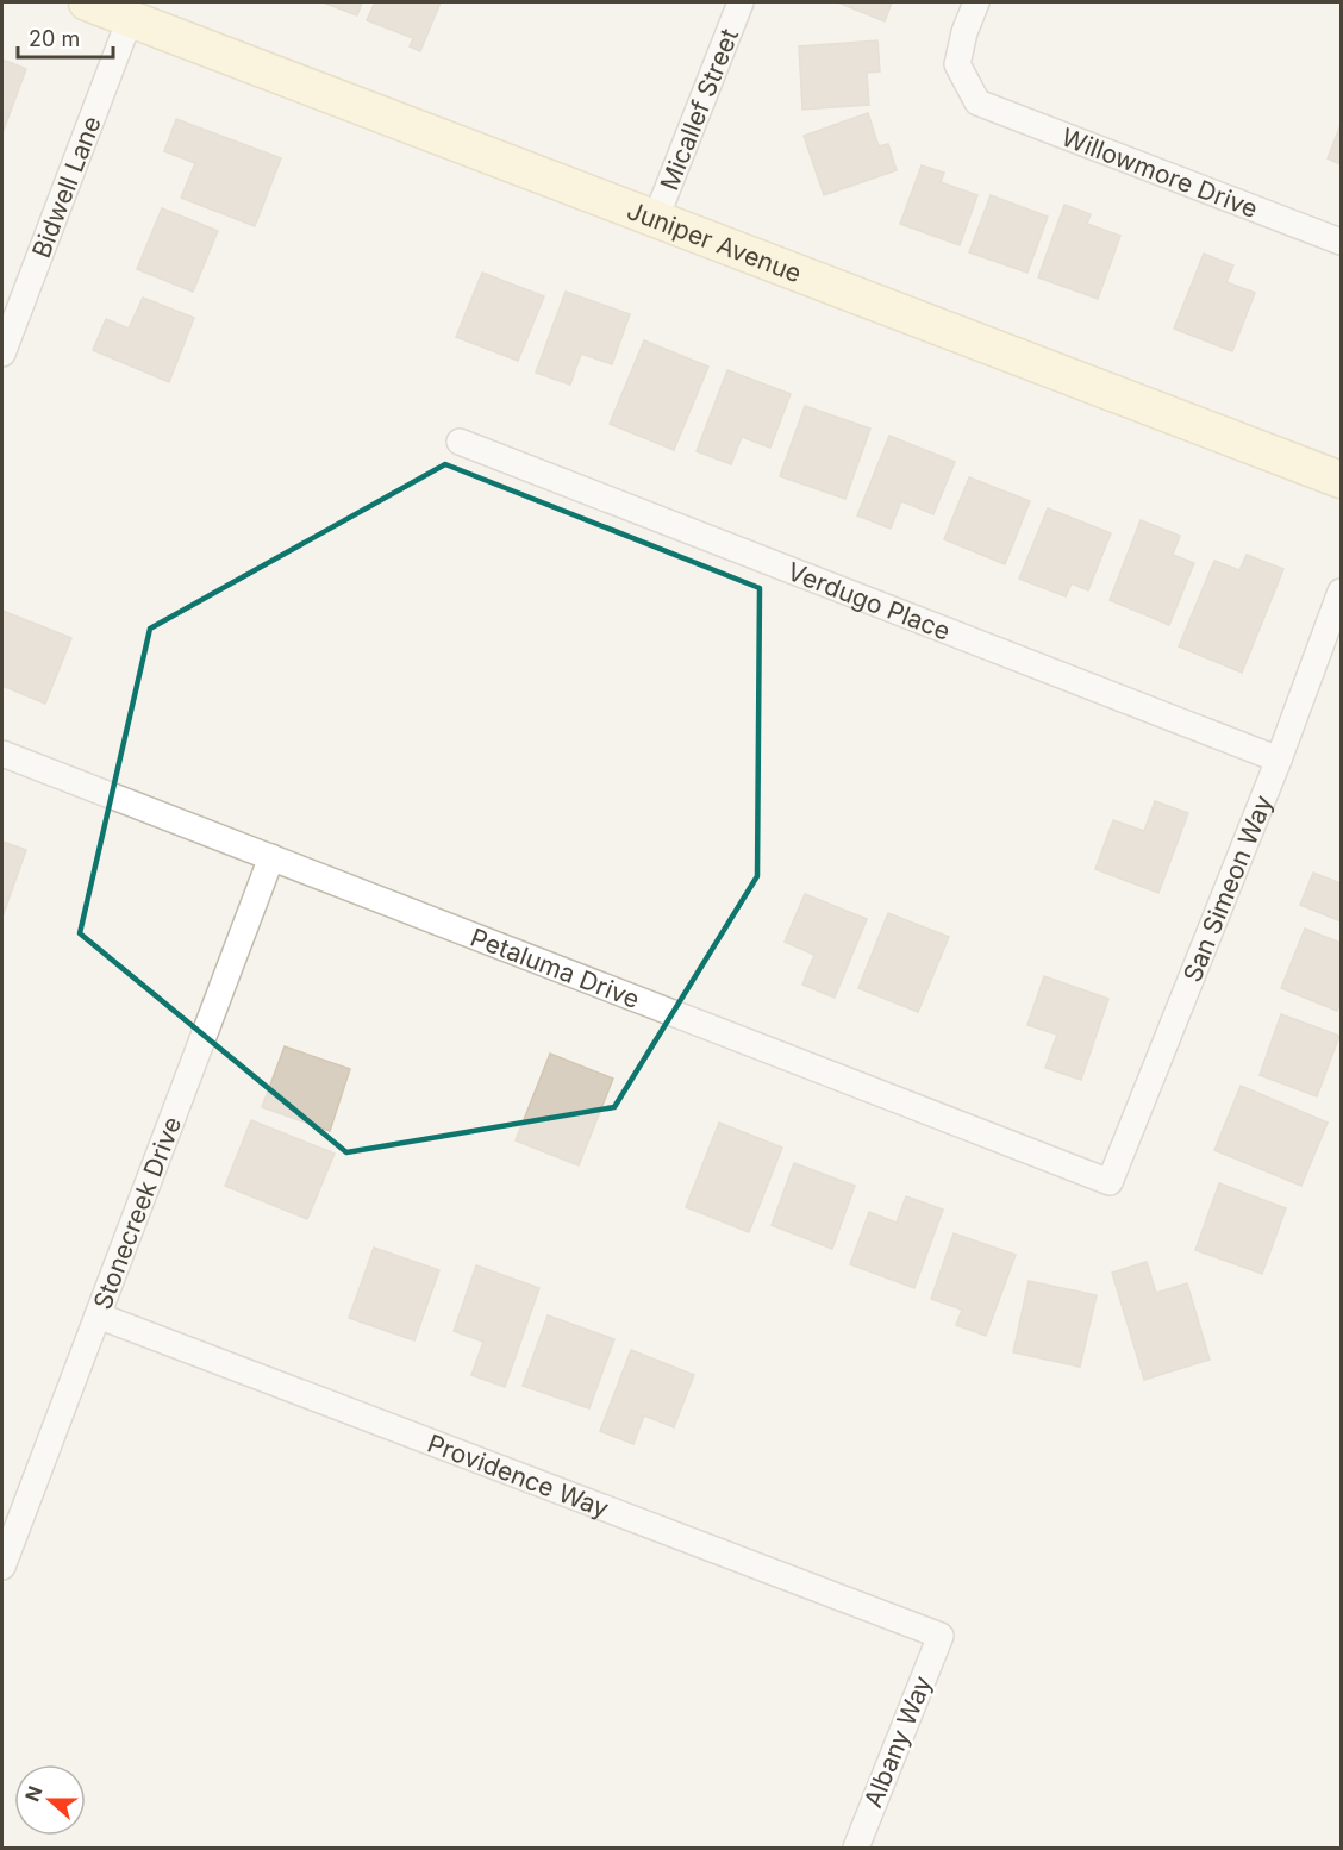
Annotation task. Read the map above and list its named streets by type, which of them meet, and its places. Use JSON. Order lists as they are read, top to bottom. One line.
{"streets":{"street":["Micallef Street","Willowmore Drive","Bidwell Lane","Juniper Avenue","Verdugo Place","San Simeon Way","Petaluma Drive","Stonecreek Drive","Providence Way","Albany Way"]},"crossings":[["Micallef Street","Juniper Avenue"],["Bidwell Lane","Juniper Avenue"],["Verdugo Place","San Simeon Way"],["San Simeon Way","Petaluma Drive"],["Petaluma Drive","Stonecreek Drive"],["Stonecreek Drive","Providence Way"],["Providence Way","Albany Way"]],"scale_bar":"20 m","north":"left"}
